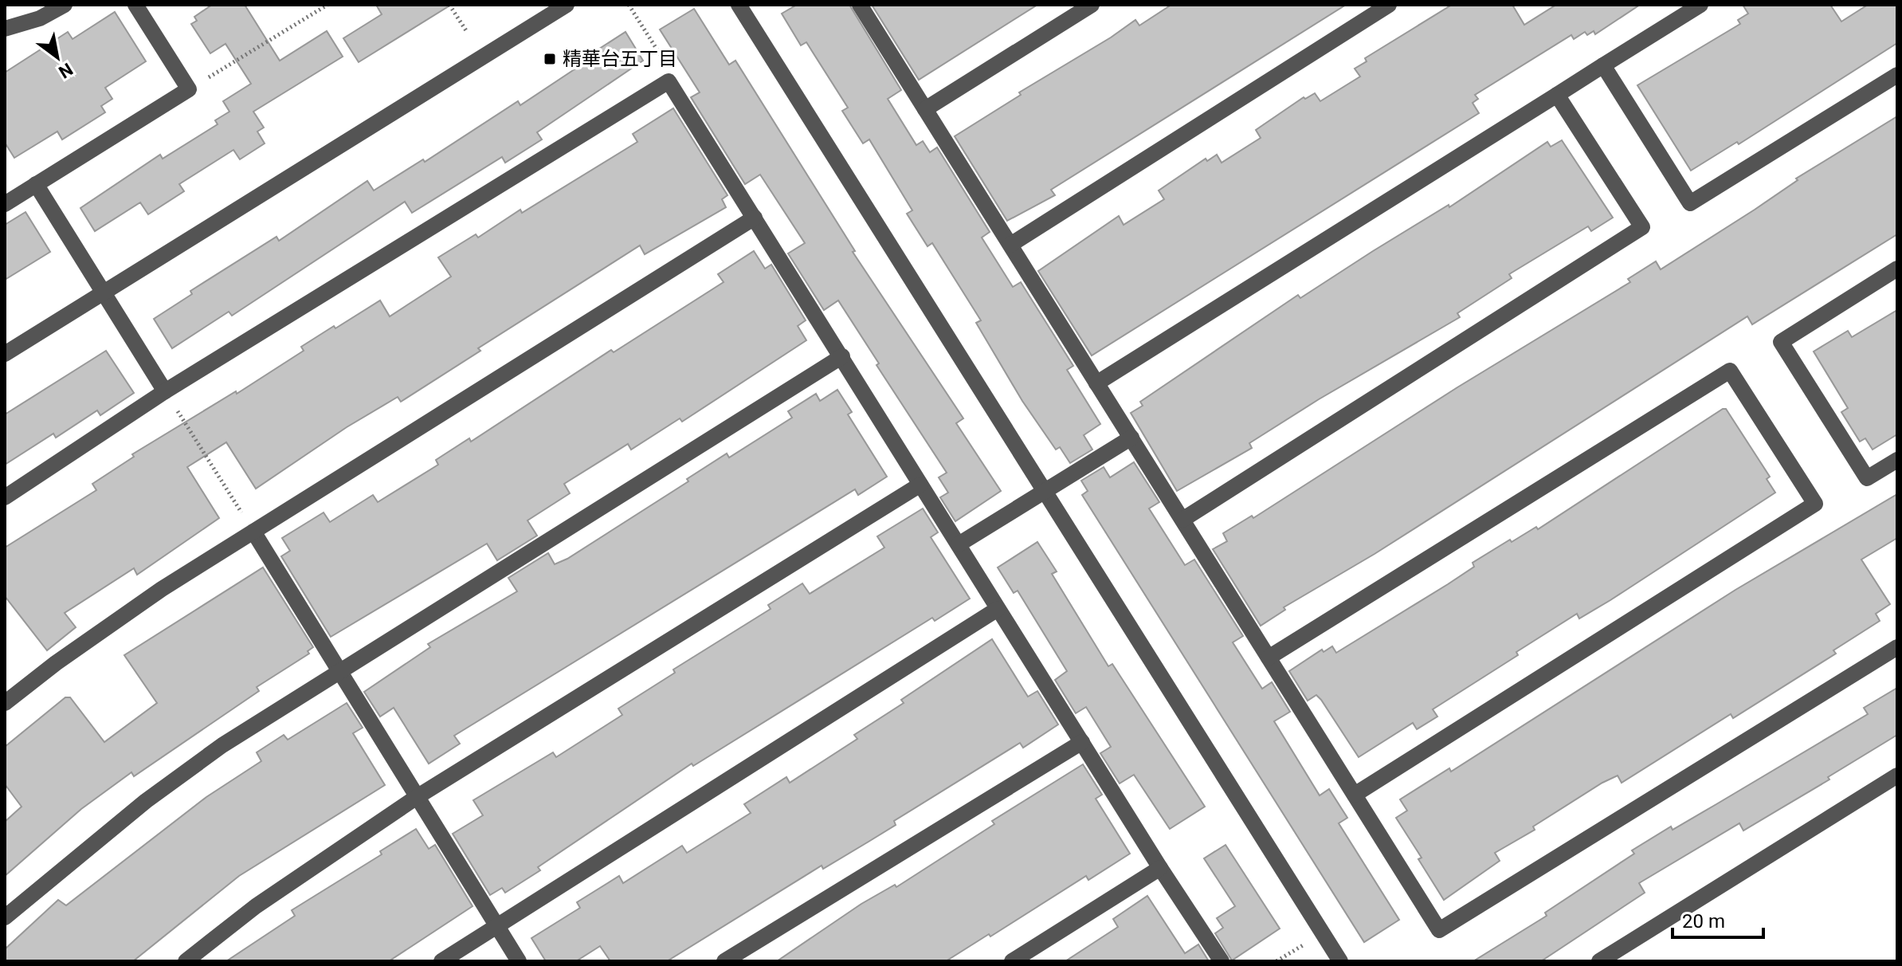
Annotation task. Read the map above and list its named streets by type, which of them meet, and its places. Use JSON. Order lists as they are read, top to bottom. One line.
{"places":{"transit":["精華台五丁目"]},"scale_bar":"20 m","north":"bottom right"}
